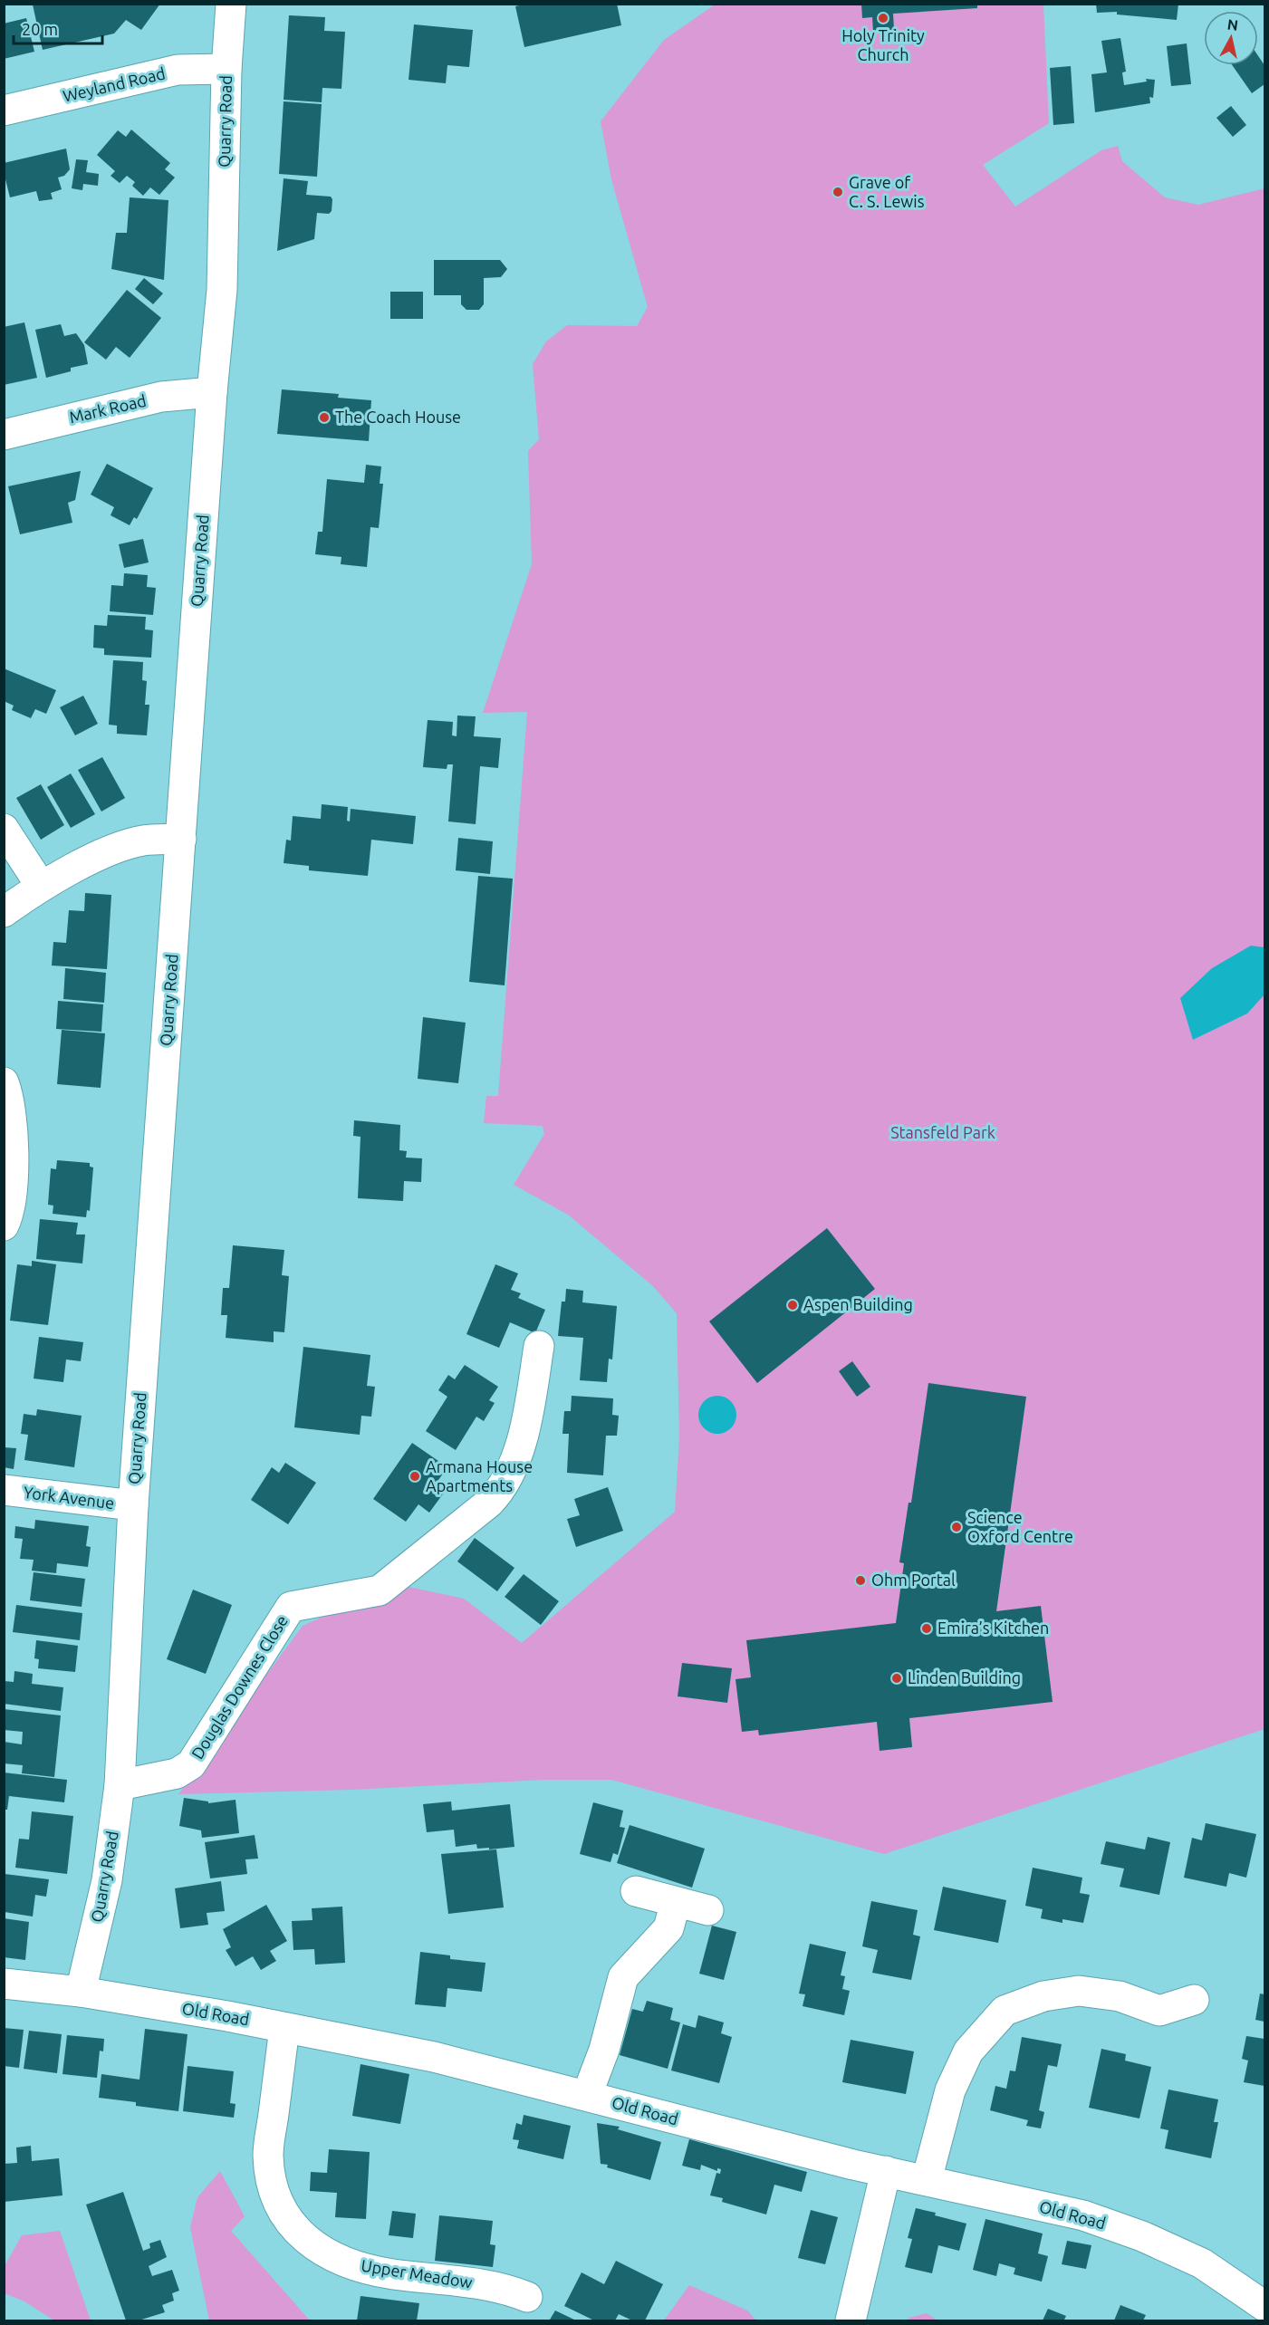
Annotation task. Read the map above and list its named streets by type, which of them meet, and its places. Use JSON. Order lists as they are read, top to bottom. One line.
{"streets":{"street":["Weyland Road","Quarry Road","Mark Road","York Avenue","Douglas Downes Close","Old Road","Upper Meadow"]},"crossings":[["Weyland Road","Quarry Road"],["Quarry Road","Mark Road"],["Quarry Road","York Avenue"],["Quarry Road","Douglas Downes Close"],["Quarry Road","Old Road"],["Old Road","Upper Meadow"]],"parks":["Stansfeld Park"],"places":["Holy Trinity Church","Grave of C. S. Lewis","The Coach House","Aspen Building","Armana House Apartments","Science Oxford Centre","Ohm Portal","Emira’s Kitchen","Linden Building"],"scale_bar":"20 m","north":"top"}
